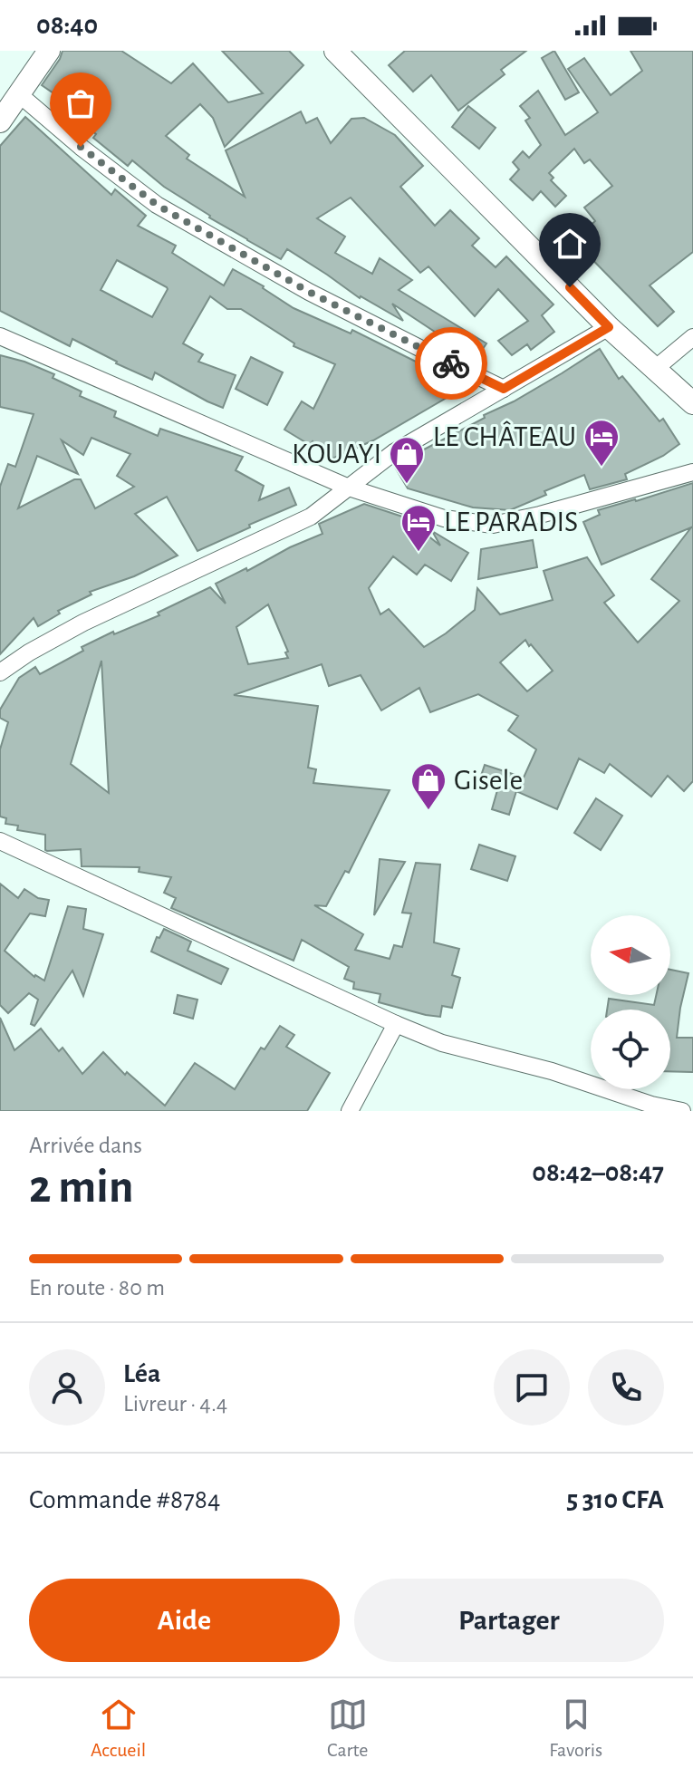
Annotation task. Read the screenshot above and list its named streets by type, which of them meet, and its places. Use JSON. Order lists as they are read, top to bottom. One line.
{"places":{"hotel":["LE CHÂTEAU","LE PARADIS"],"shop":["KOUAYI","Gisele"]},"north":"left","page":{"status":"08:40","heading":["2 min","Arrivée dans","08:42–08:47"],"panel":["Léa","Livreur · 4.4","Commande #8784","5 310 CFA"],"bar":"En route · 80 m","buttons":["Aide","Partager"],"tabs":["Accueil","Carte","Favoris"]}}
